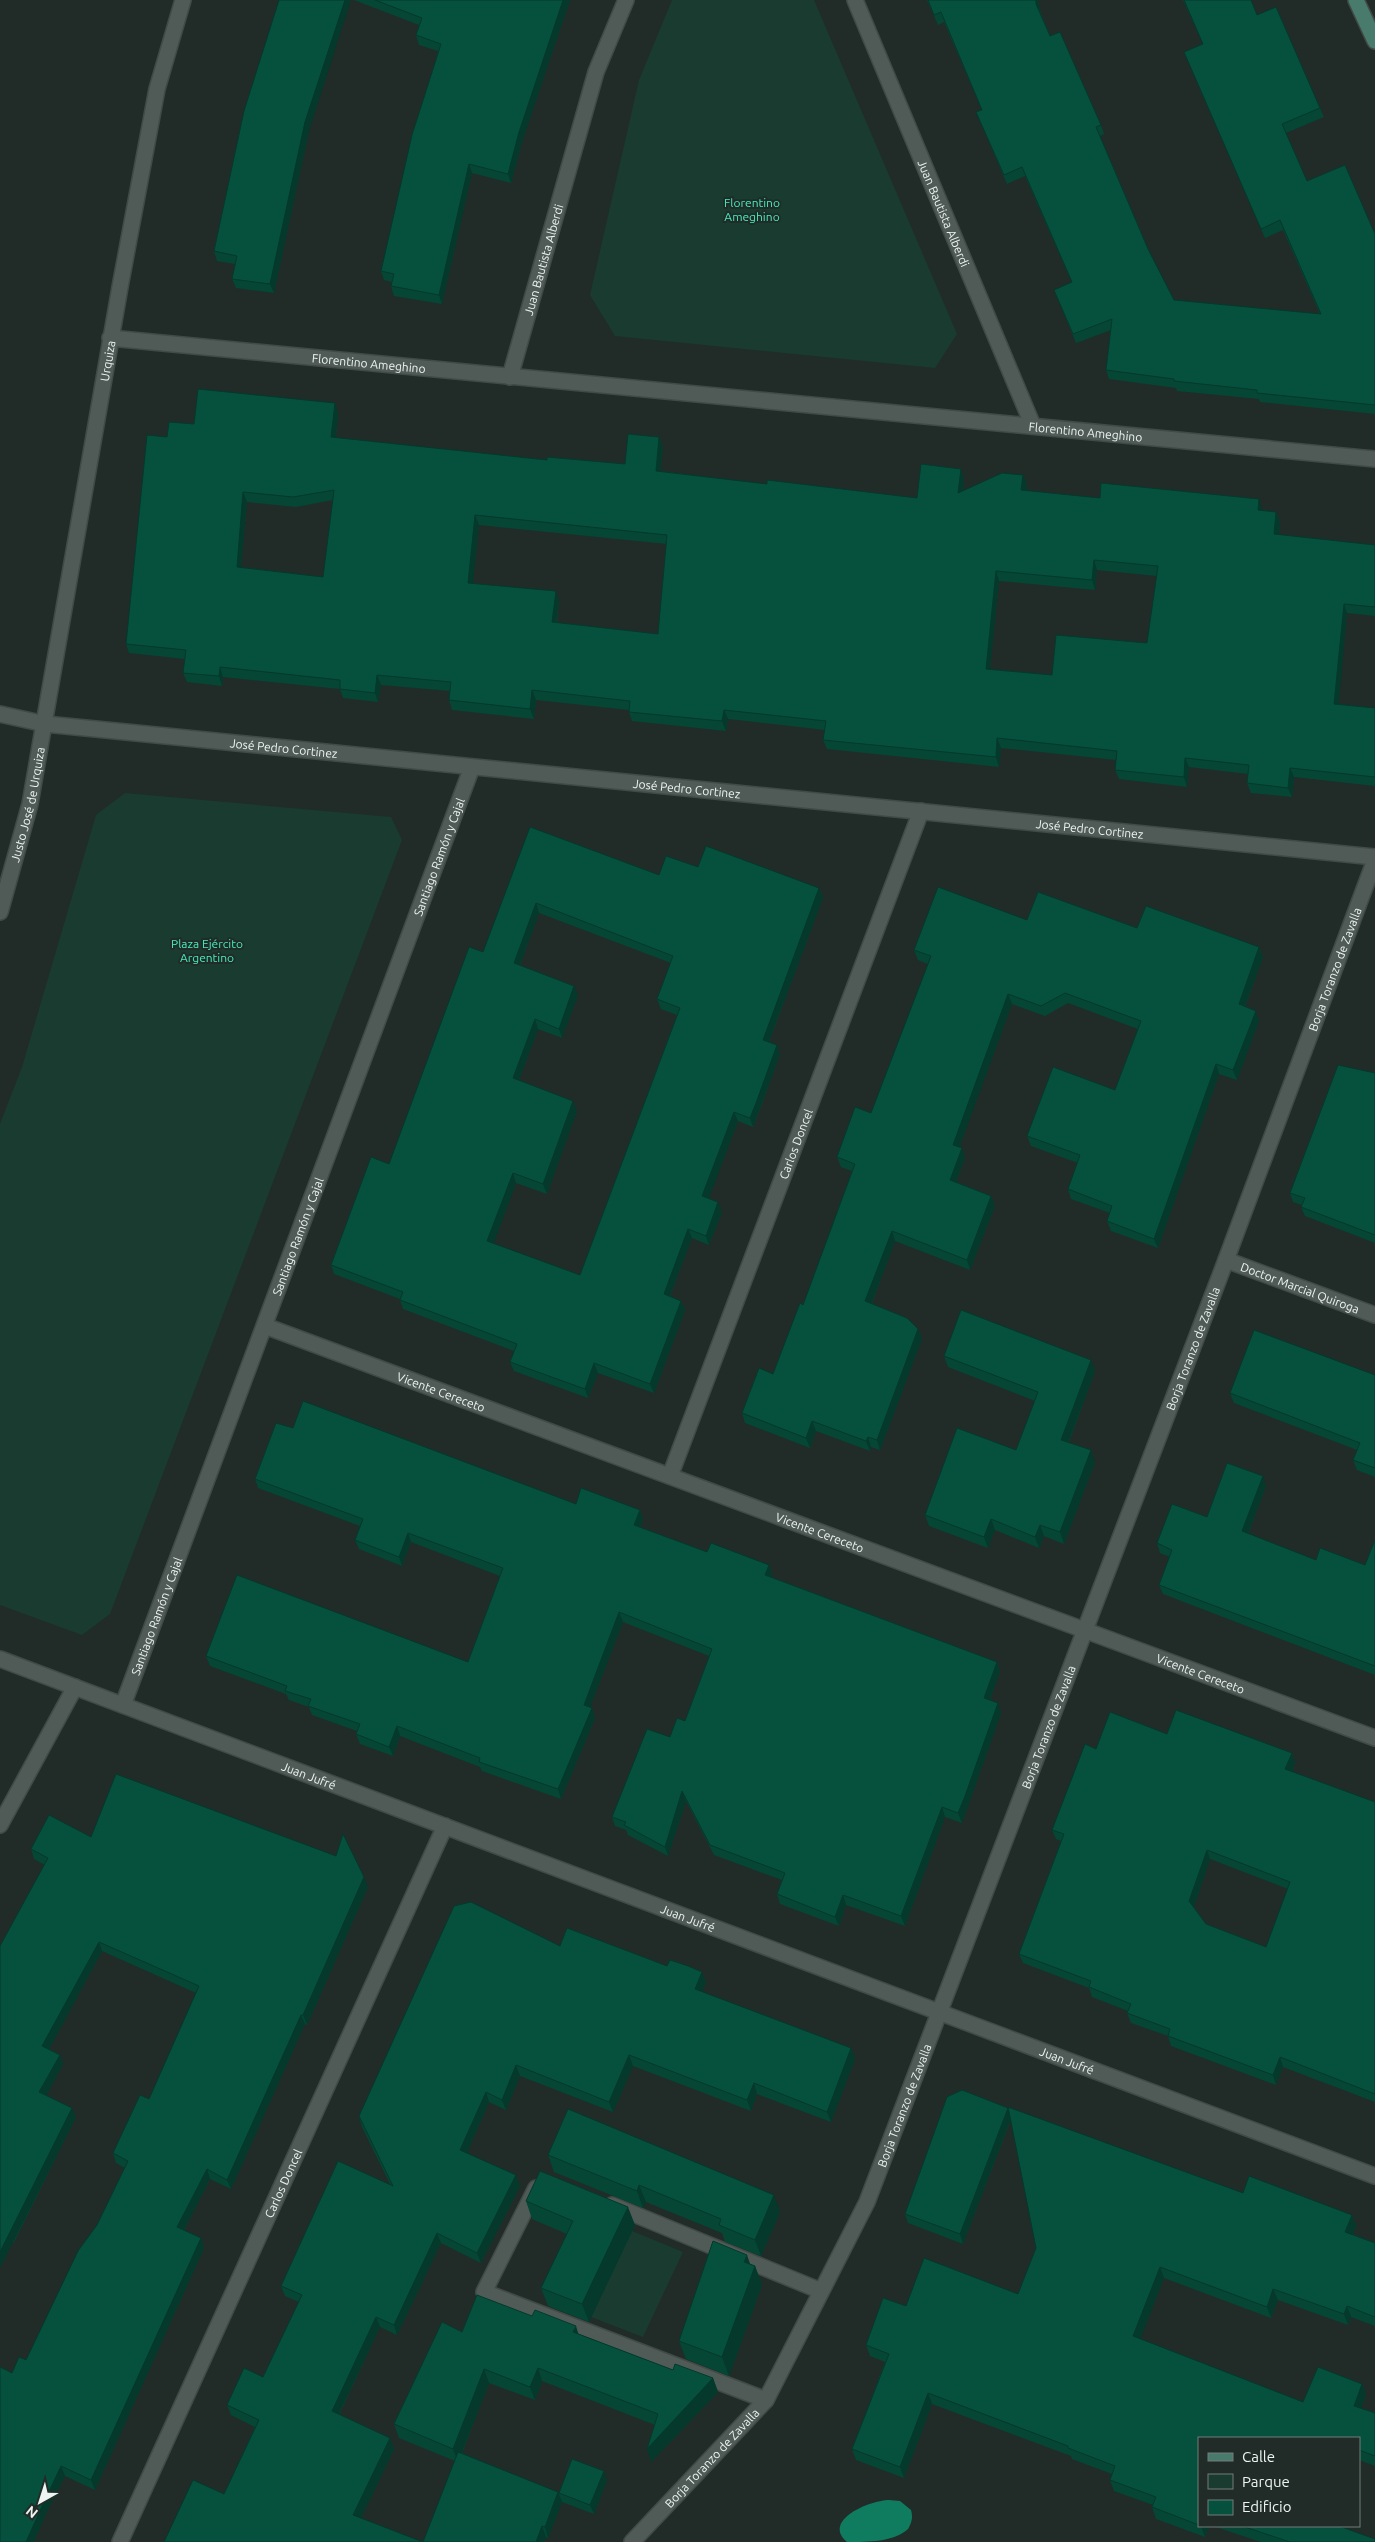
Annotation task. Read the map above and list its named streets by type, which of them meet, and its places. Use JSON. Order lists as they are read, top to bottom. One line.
{"streets":{"street":["Juan Bautista Alberdi","Urquiza","Florentino Ameghino","José Pedro Cortinez","Justo José de Urquiza","Santiago Ramón y Cajal","Borja Toranzo de Zavalla","Carlos Doncel","Doctor Marcial Quiroga","Vicente Cereceto","Juan Jufré"]},"crossings":[["Juan Bautista Alberdi","Florentino Ameghino"],["Urquiza","Florentino Ameghino"],["Urquiza","José Pedro Cortinez"],["Urquiza","Justo José de Urquiza"],["José Pedro Cortinez","Justo José de Urquiza"],["José Pedro Cortinez","Santiago Ramón y Cajal"],["José Pedro Cortinez","Borja Toranzo de Zavalla"],["José Pedro Cortinez","Carlos Doncel"],["Santiago Ramón y Cajal","Vicente Cereceto"],["Santiago Ramón y Cajal","Juan Jufré"],["Borja Toranzo de Zavalla","Doctor Marcial Quiroga"],["Borja Toranzo de Zavalla","Vicente Cereceto"],["Borja Toranzo de Zavalla","Juan Jufré"],["Carlos Doncel","Vicente Cereceto"],["Carlos Doncel","Juan Jufré"]],"parks":["Florentino Ameghino","Plaza Ejército Argentino"],"legend":["Calle","Parque","Edificio"],"north":"bottom left"}
